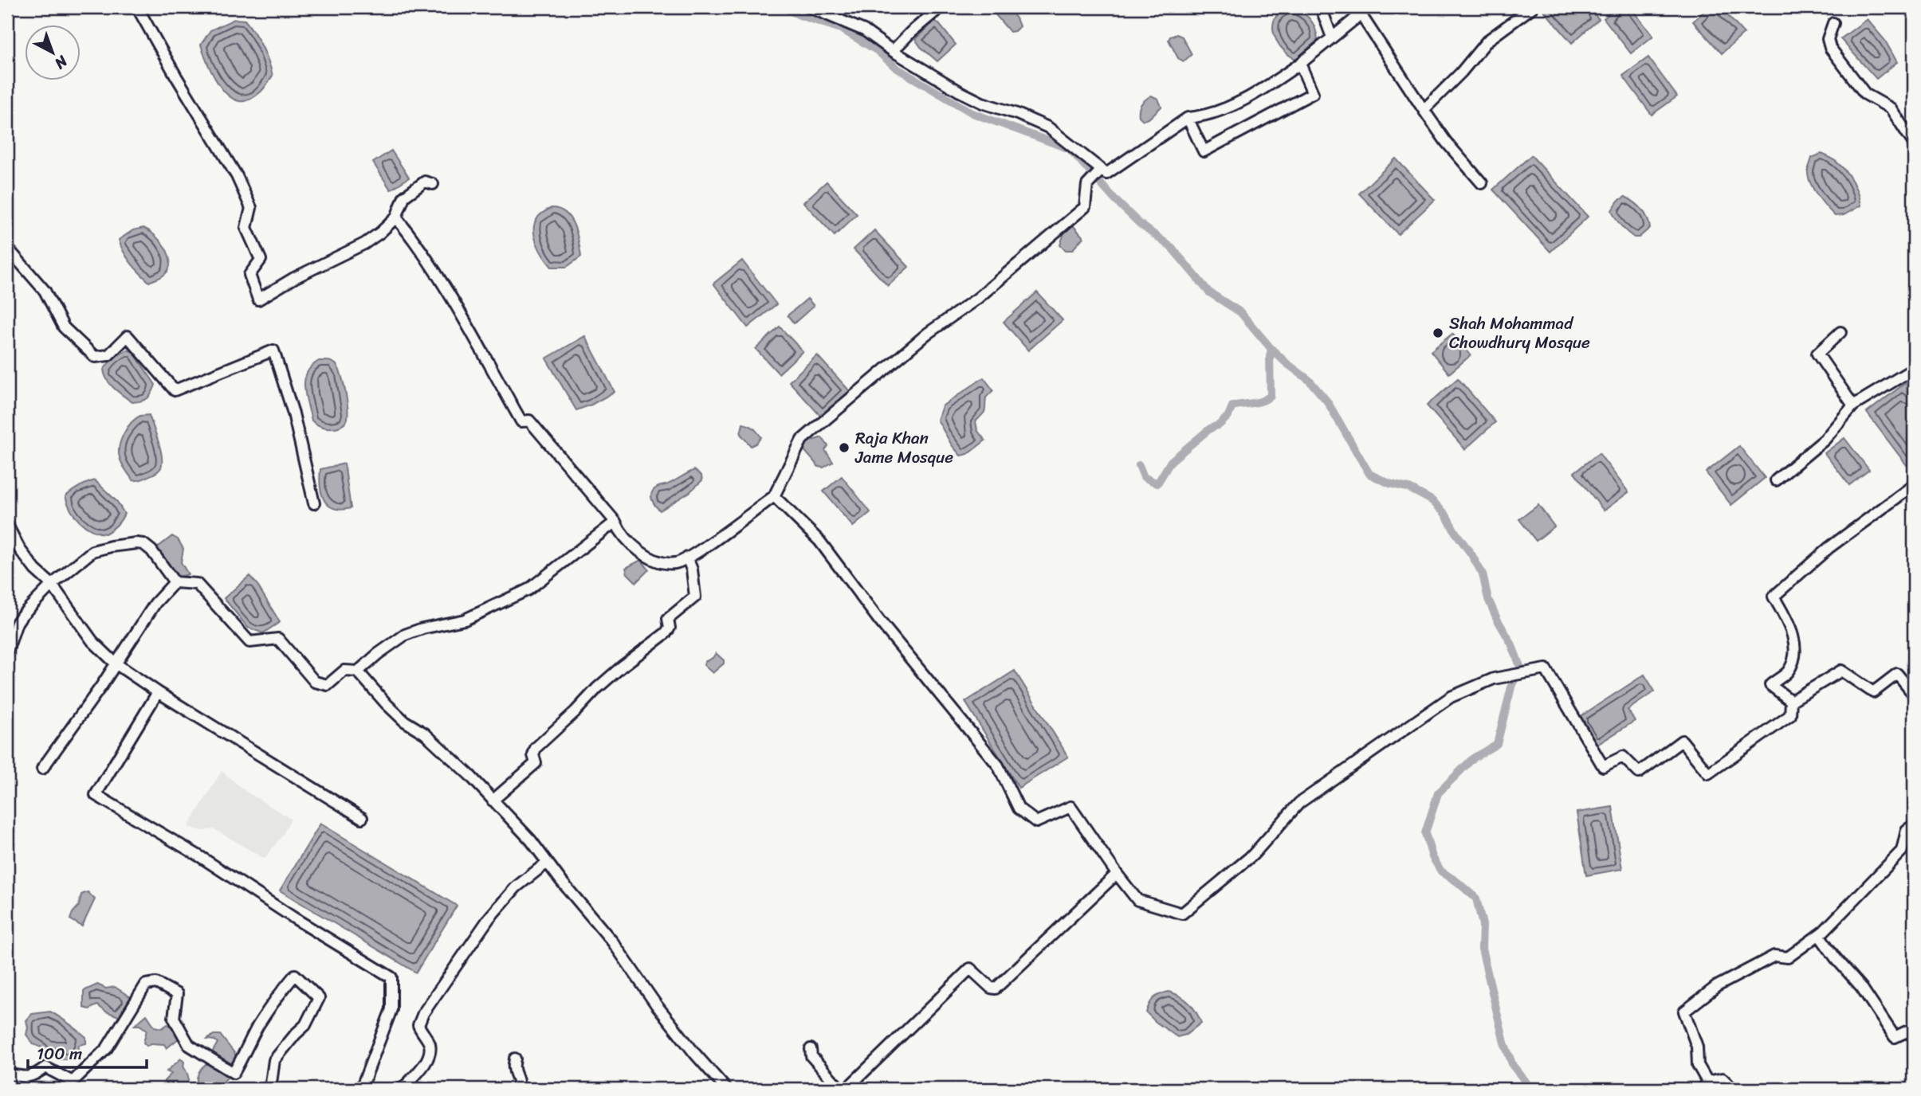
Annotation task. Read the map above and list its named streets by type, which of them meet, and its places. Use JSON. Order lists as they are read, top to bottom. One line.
{"places":["Shah Mohammad Chowdhury Mosque","Raja Khan Jame Mosque"],"scale_bar":"100 m","north":"bottom right"}
